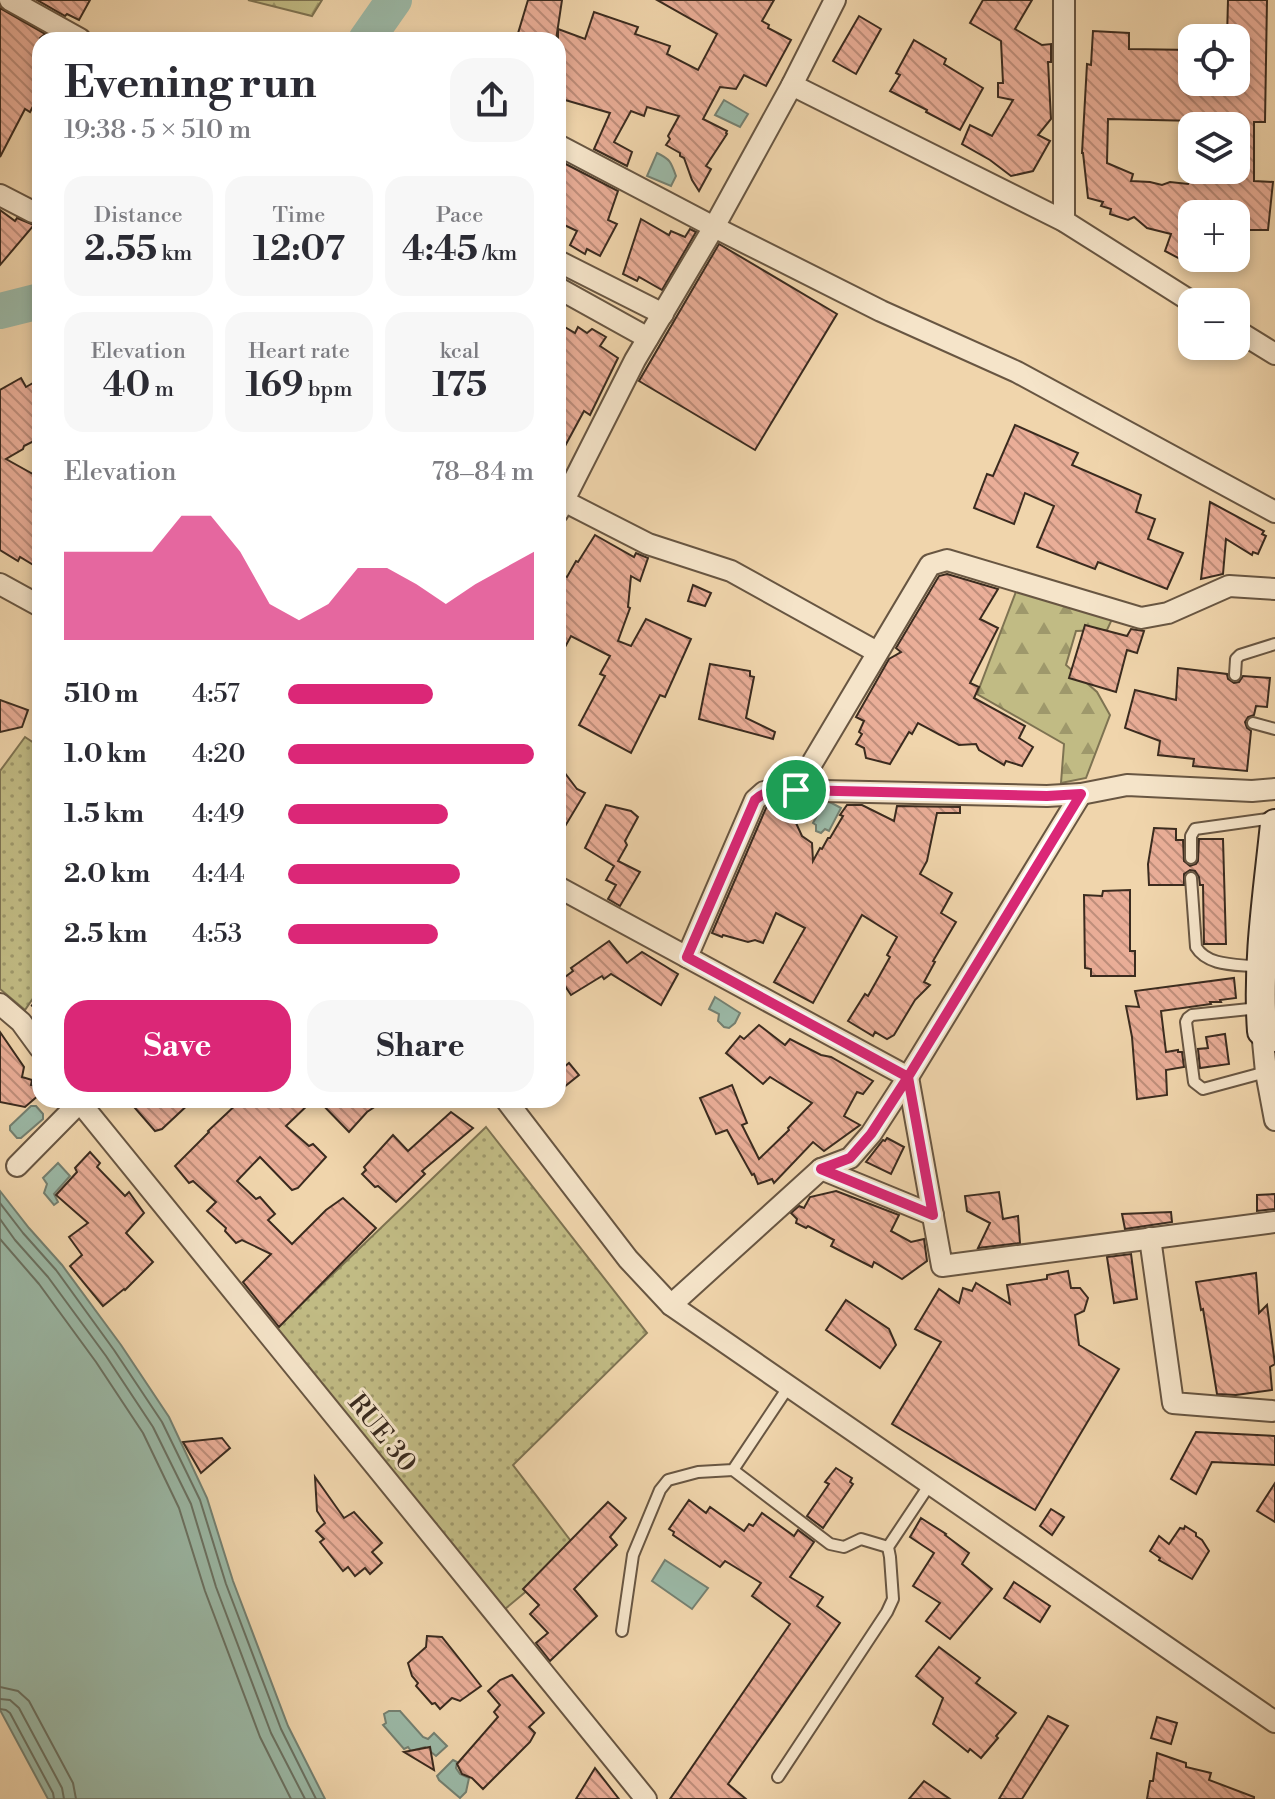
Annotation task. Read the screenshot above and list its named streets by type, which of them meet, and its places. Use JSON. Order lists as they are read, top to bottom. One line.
{"streets":{"street":["RUE 30"]},"page":{"map_buttons":["+","−"],"heading":["Evening run","19:38 · 5 × 510 m"],"stats":[["Distance","2.55 km"],["Time","12:07"],["Pace","4:45 /km"],["Elevation","40 m"],["Heart rate","169 bpm"],["kcal","175"]],"chart":["Elevation","78–84 m"],"list":[{"name":"510 m","note":"4:57"},{"name":"1.0 km","note":"4:20"},{"name":"1.5 km","note":"4:49"},{"name":"2.0 km","note":"4:44"},{"name":"2.5 km","note":"4:53"}],"buttons":["Save","Share"]}}
